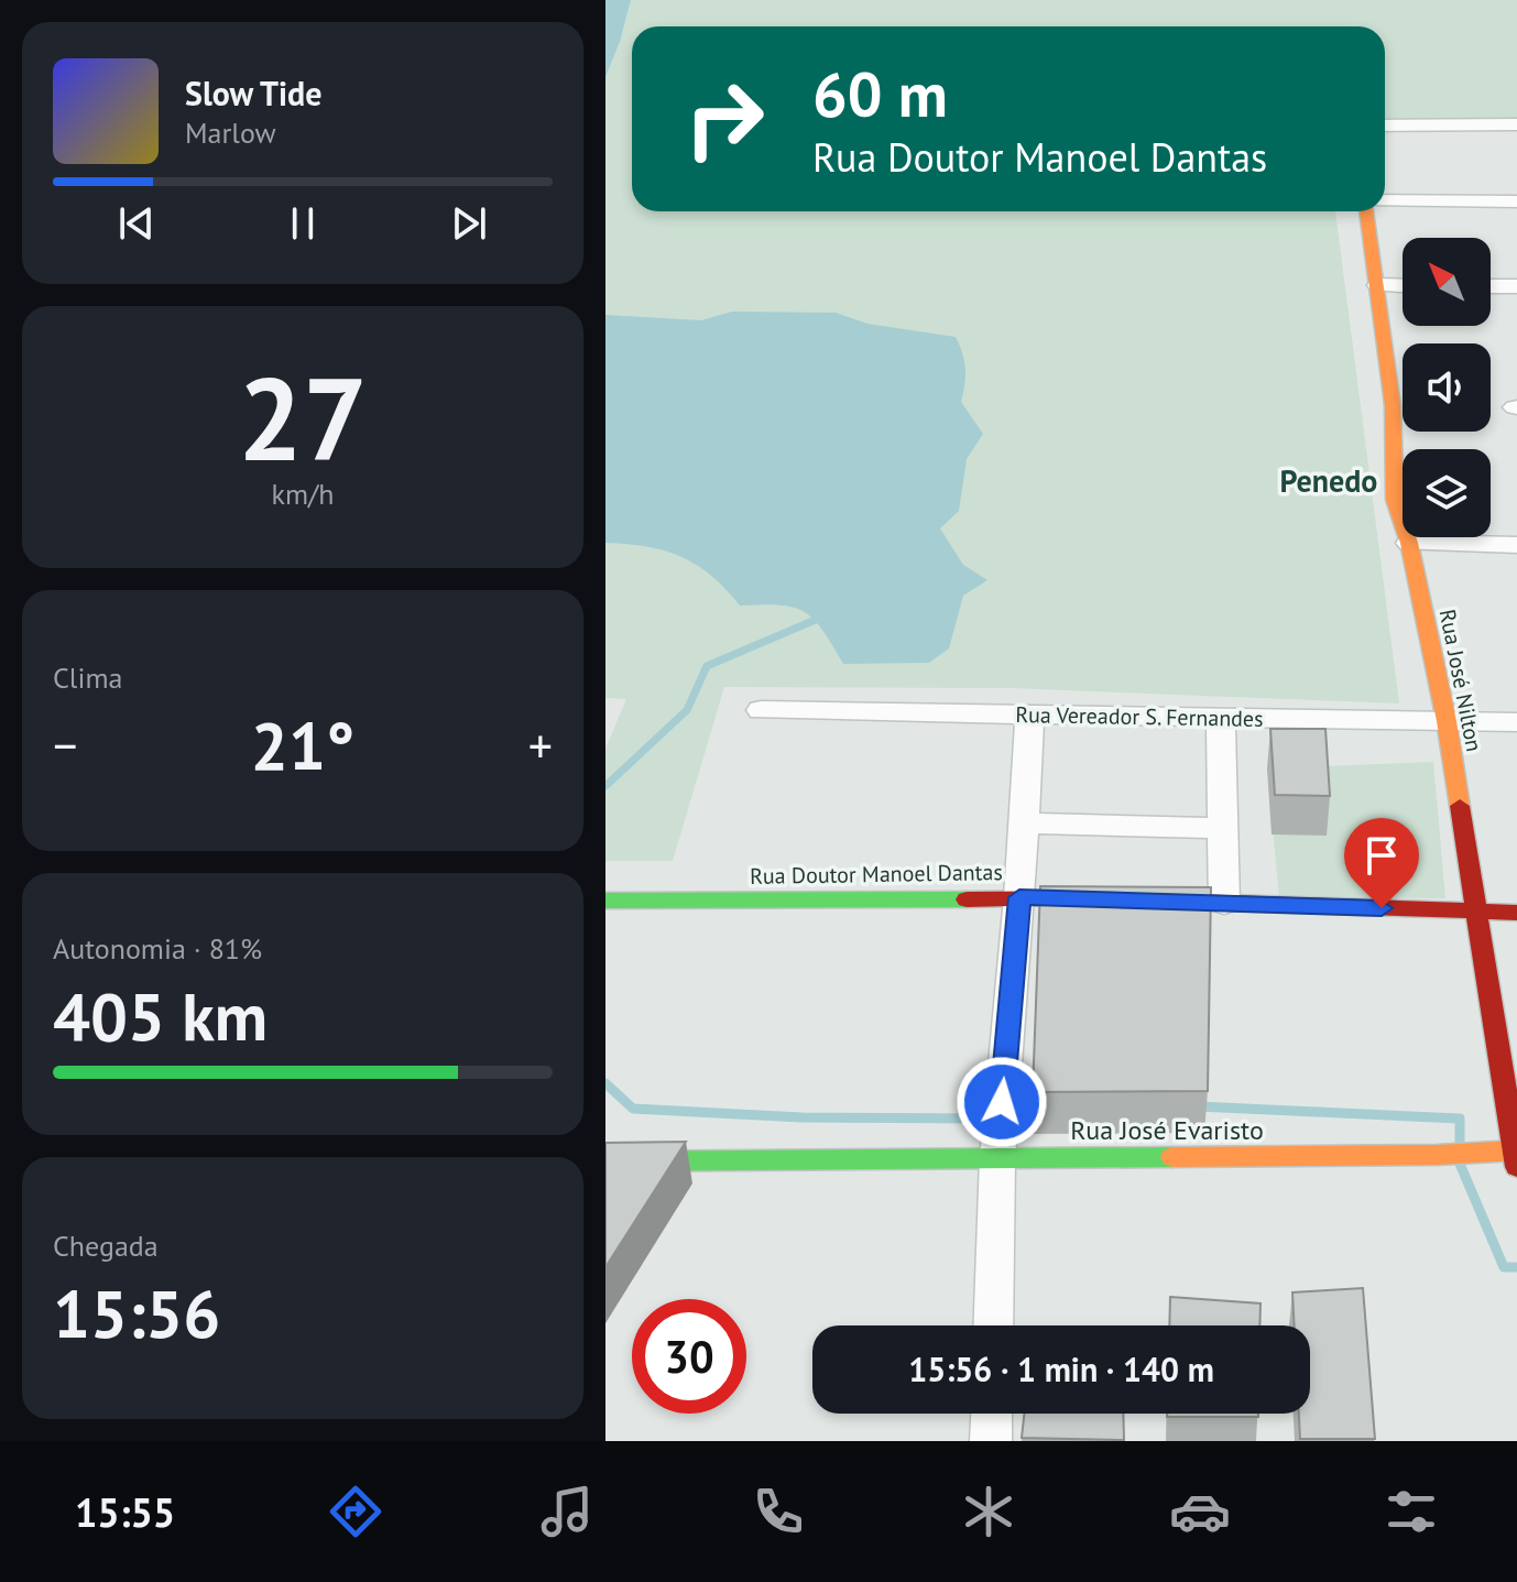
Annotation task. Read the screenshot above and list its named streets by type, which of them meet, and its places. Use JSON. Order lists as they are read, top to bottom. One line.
{"streets":{"street":["Rua José Nilton","Rua Vereador S. Fernandes","Rua Doutor Manoel Dantas","Rua José Evaristo"]},"crossings":[["Rua José Nilton","Rua Vereador S. Fernandes"],["Rua José Nilton","Rua José Evaristo"]],"districts":["Penedo"],"north":"top left","page":{"turn":["60 m","Rua Doutor Manoel Dantas"],"song":["Slow Tide","Marlow"],"tile":[["27","km/h"],"Clima",["Autonomia · 81%","405 km"],["Chegada","15:56"]],"heat":["−","21°","+"],"limit":"30","trip":"15:56 · 1 min · 140 m","tabs":"15:55"}}
